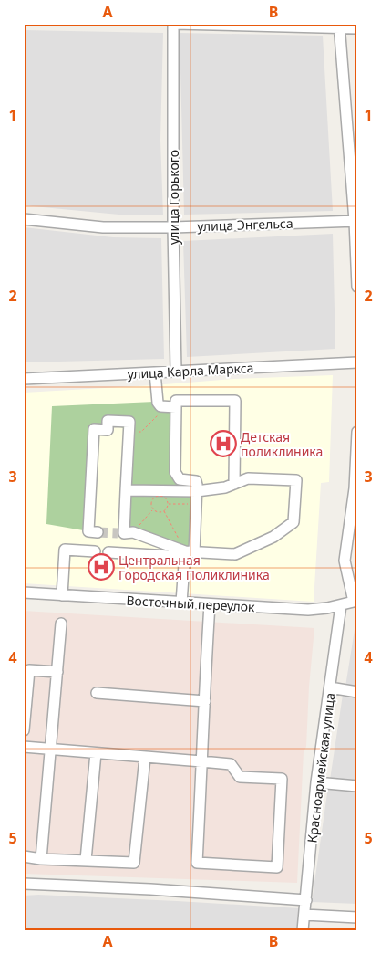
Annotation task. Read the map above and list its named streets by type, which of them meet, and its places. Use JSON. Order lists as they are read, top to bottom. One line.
{"streets":{"street":["улица Горького","улица Энгельса","улица Карла Маркса","Восточный переулок","Красноармейская улица"]},"crossings":[["улица Горького","улица Энгельса"],["улица Горького","улица Карла Маркса"],["Восточный переулок","Красноармейская улица"]],"places":{"hospital":["Детская поликлиника","Центральная Городская Поликлиника"]},"grid":{"columns":["A","B"],"rows":["1","2","3","4","5"]}}
